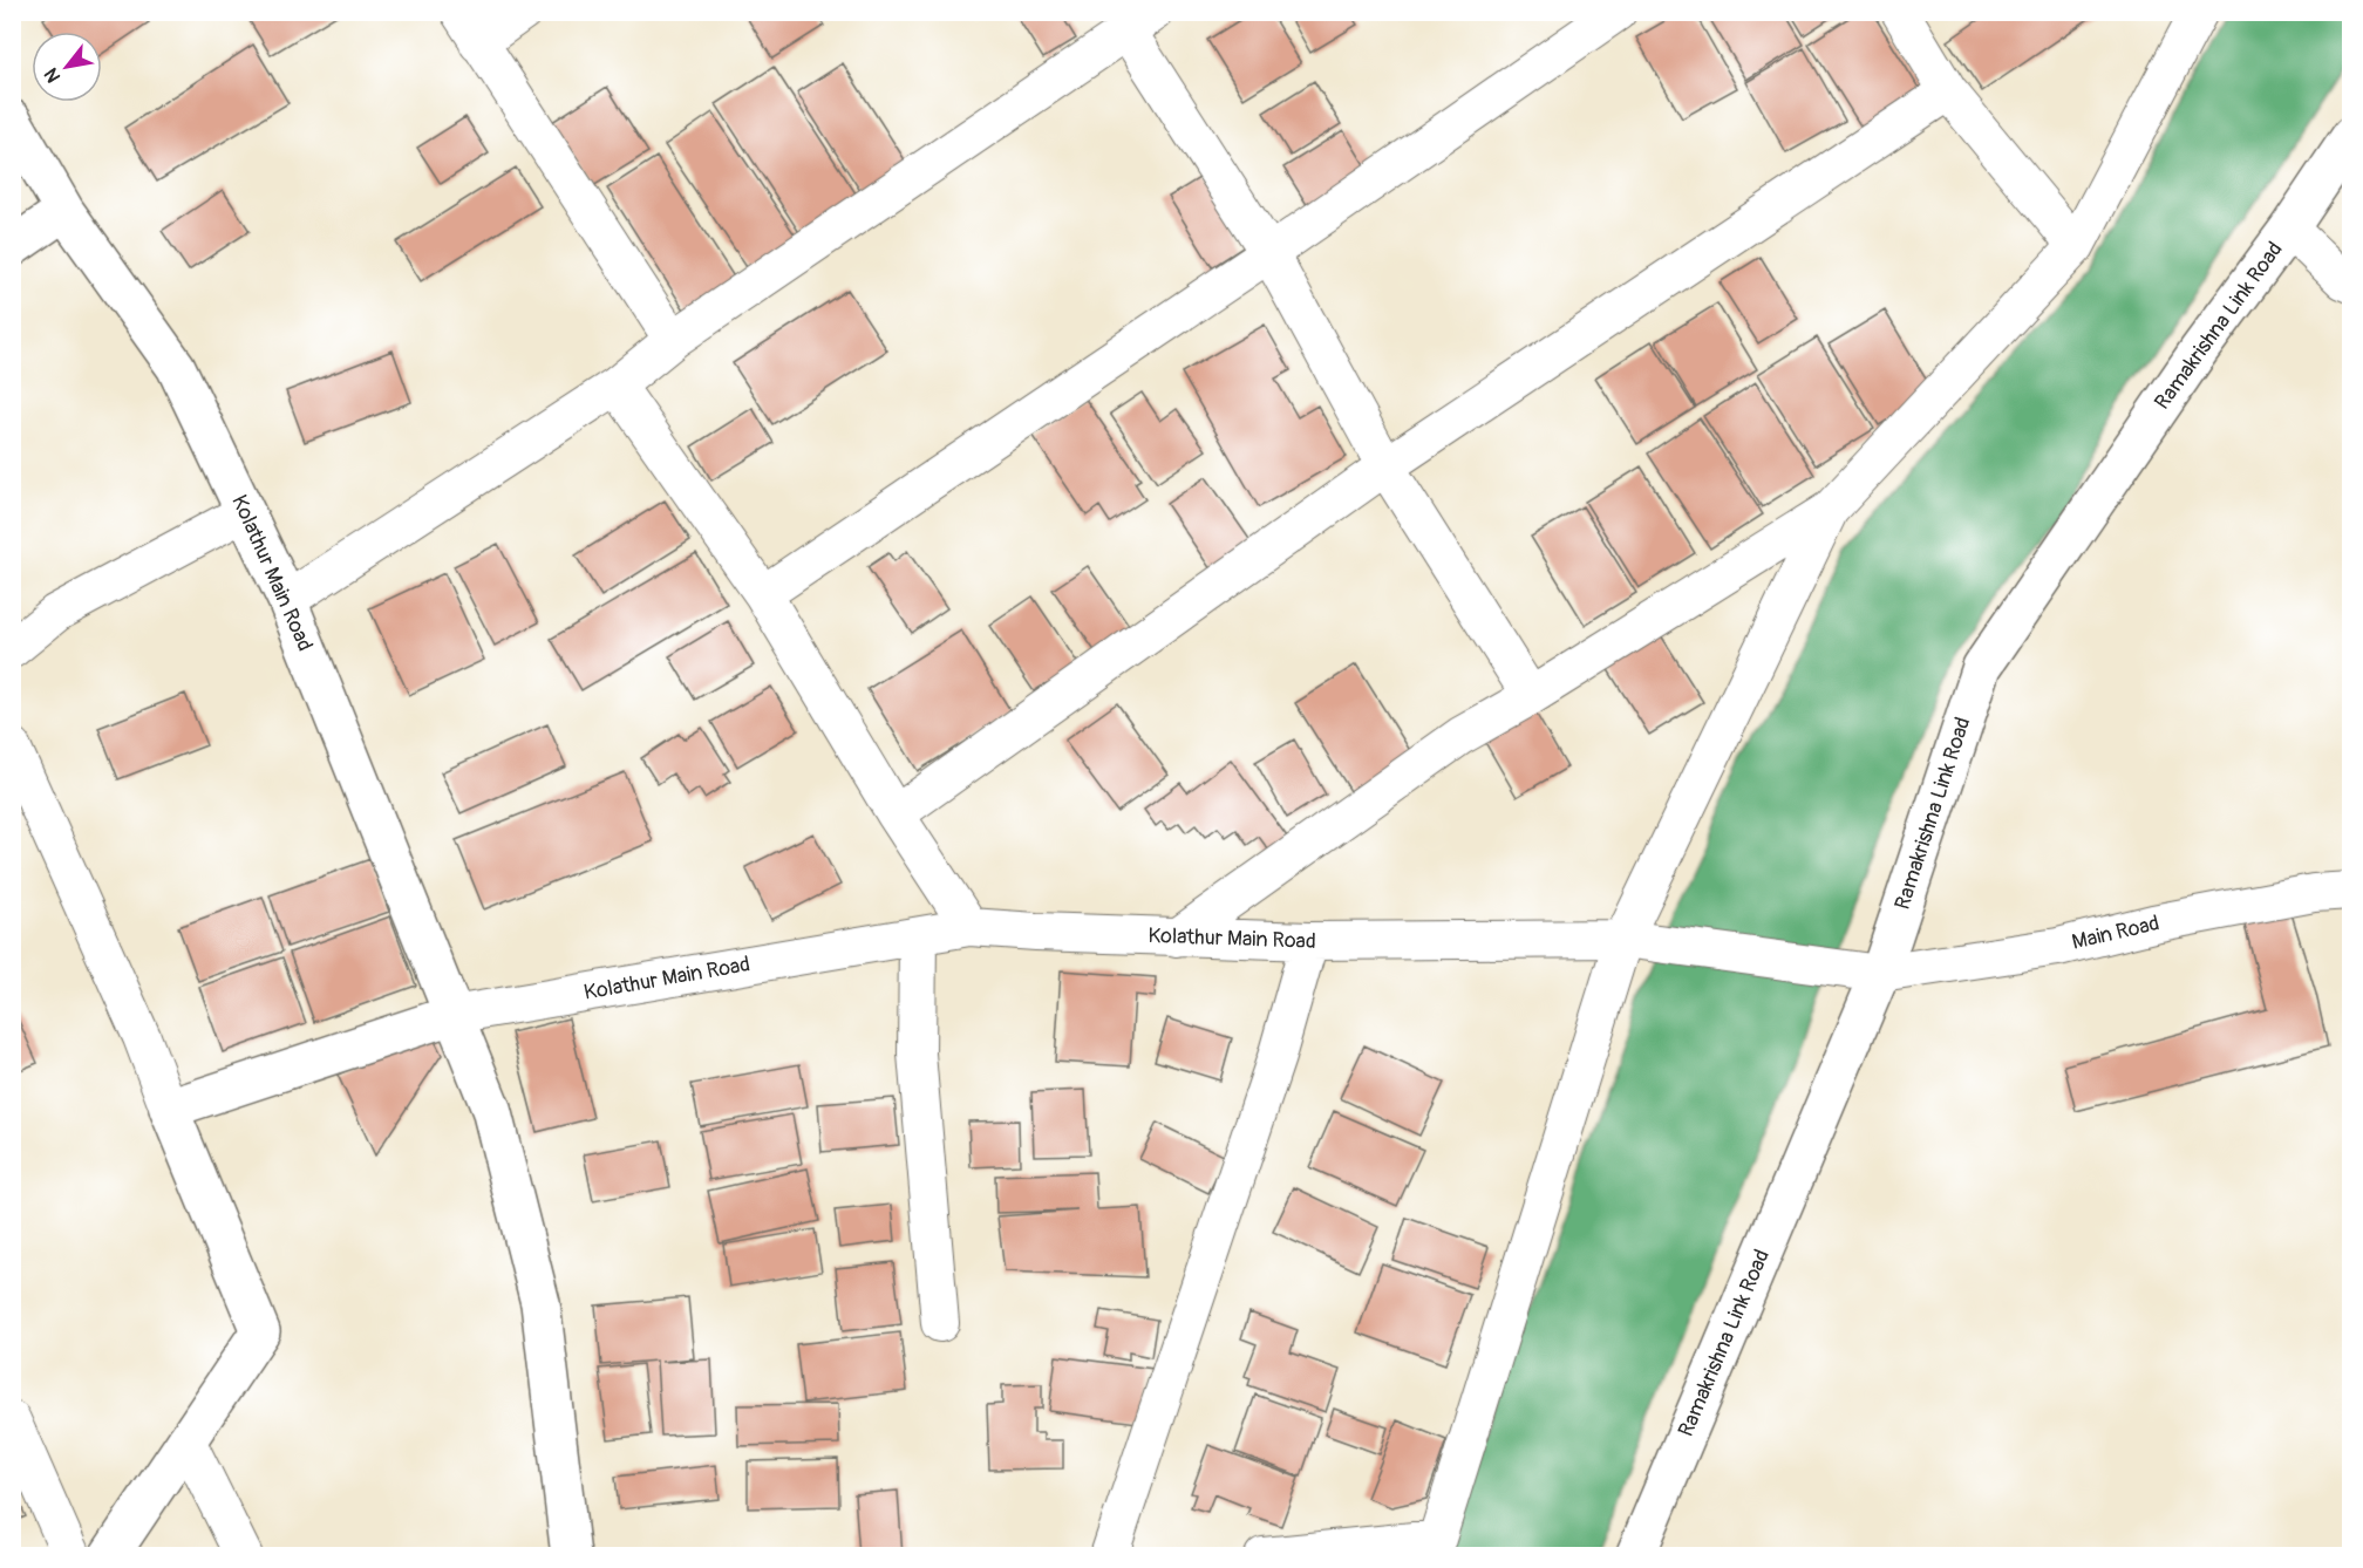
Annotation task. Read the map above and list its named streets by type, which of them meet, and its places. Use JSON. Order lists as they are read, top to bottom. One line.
{"streets":{"street":["Ramakrishna Link Road","Kolathur Main Road","Main Road"]},"crossings":[["Ramakrishna Link Road","Kolathur Main Road"],["Ramakrishna Link Road","Main Road"],["Kolathur Main Road","Main Road"]],"north":"bottom left"}
